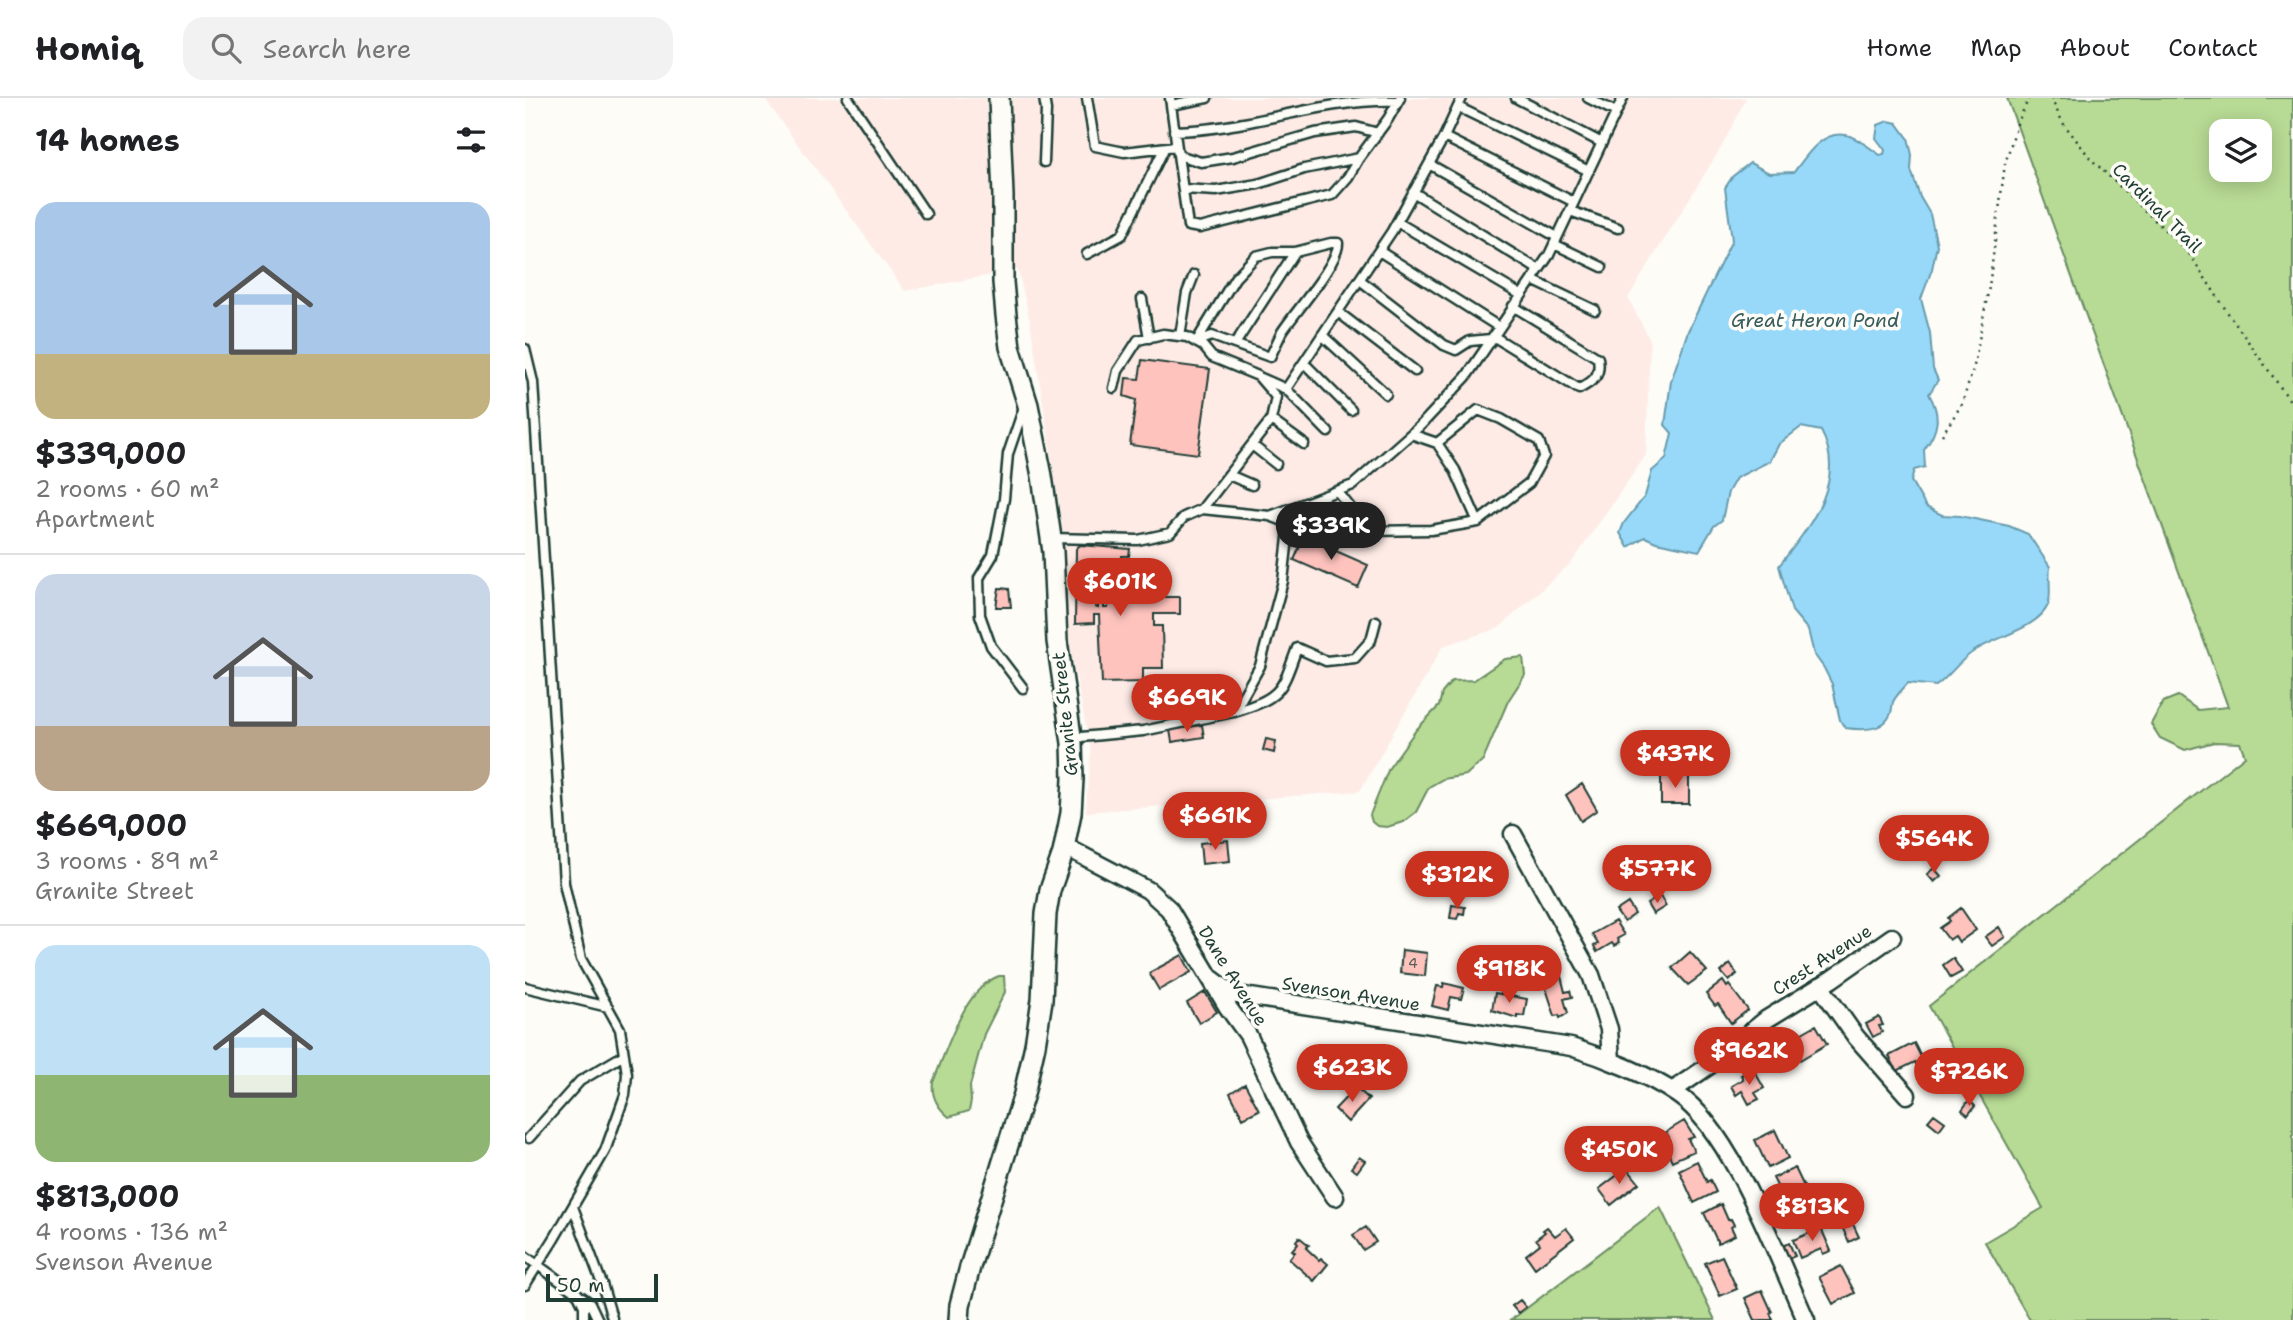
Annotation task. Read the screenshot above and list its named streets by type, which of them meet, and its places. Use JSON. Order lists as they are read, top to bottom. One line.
{"streets":{"street":["Granite Street","Crest Avenue","Dane Avenue","Svenson Avenue"],"path":["Cardinal Trail"]},"crossings":[["Granite Street","Dane Avenue"],["Crest Avenue","Svenson Avenue"],["Dane Avenue","Svenson Avenue"]],"water":["Great Heron Pond"],"house_numbers":["4"],"scale_bar":"50 m","page":{"header":"Homiq","search":"Search here","nav":["Home","Map","About","Contact"],"heading":"14 homes","list":[{"name":"$339,000","note":"2 rooms · 60 m² · Apartment"},{"name":"$669,000","note":"3 rooms · 89 m² · Granite Street"},{"name":"$813,000","note":"4 rooms · 136 m² · Svenson Avenue"}],"price":["$339K","$601K","$669K","$437K","$661K","$564K","$577K","$312K","$918K","$962K","$623K","$726K","$450K","$813K"],"scale":"50 m"}}
